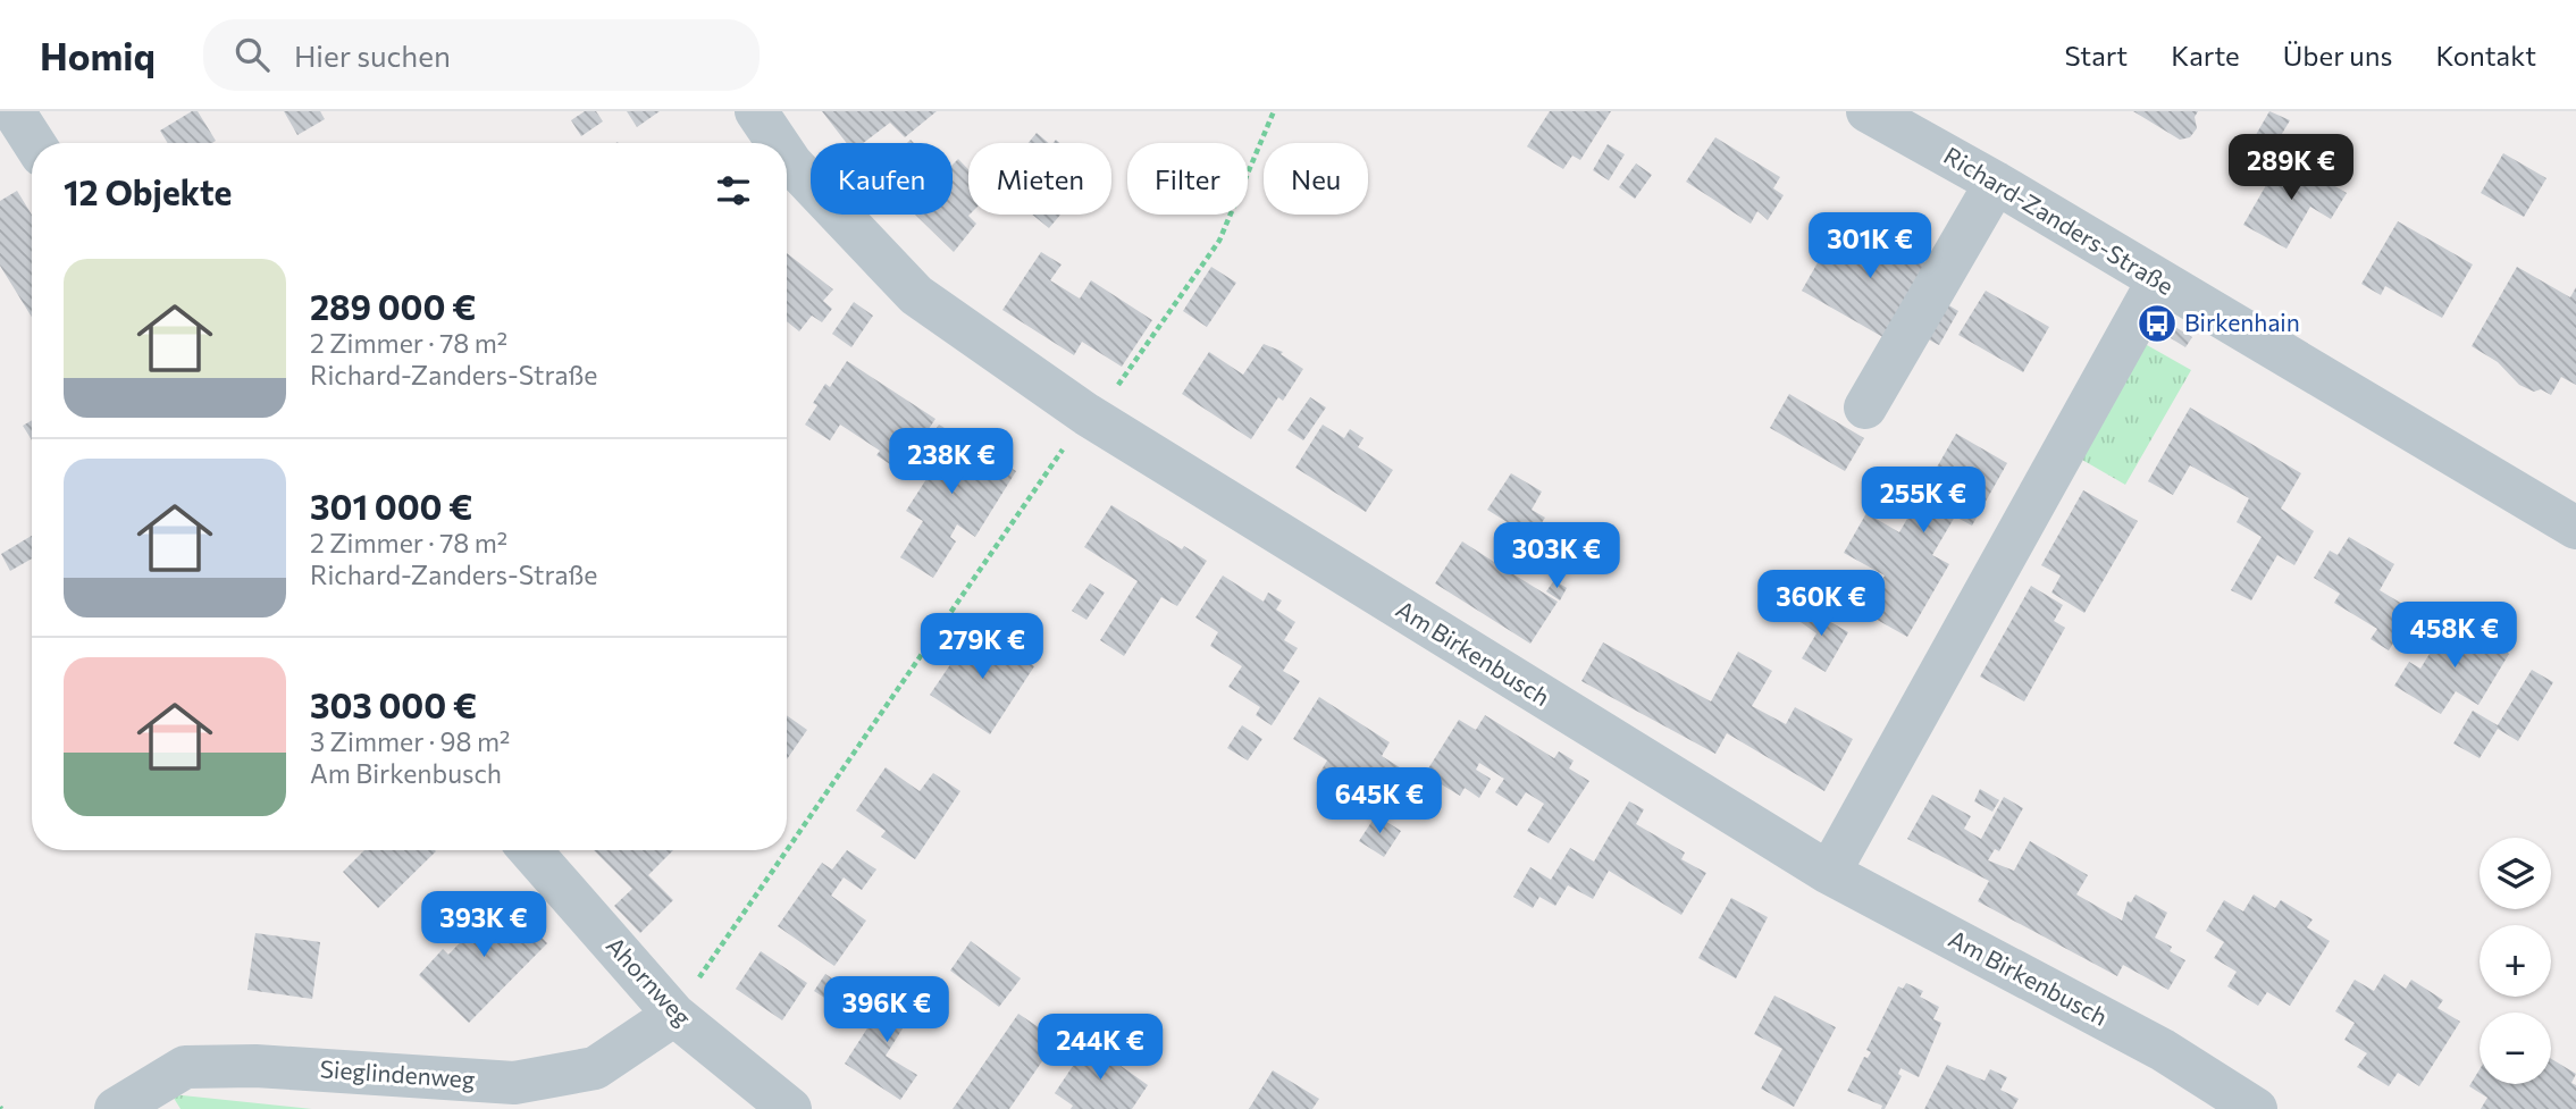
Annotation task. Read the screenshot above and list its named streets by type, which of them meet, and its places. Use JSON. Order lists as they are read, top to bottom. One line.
{"streets":{"street":["Richard-Zanders-Straße","Am Birkenbusch","Ahornweg","Sieglindenweg"]},"crossings":[["Ahornweg","Sieglindenweg"]],"places":{"bus stop":["Birkenhain"]},"page":{"header":"Homiq","search":"Hier suchen","nav":["Start","Karte","Über uns","Kontakt"],"price":["289K €","301K €","238K €","255K €","303K €","360K €","458K €","279K €","645K €","393K €","396K €","244K €"],"chip":["Kaufen","Mieten","Filter","Neu"],"heading":"12 Objekte","list":[{"name":"289 000 €","note":"2 Zimmer · 78 m² · Richard-Zanders-Straße"},{"name":"301 000 €","note":"2 Zimmer · 78 m² · Richard-Zanders-Straße"},{"name":"303 000 €","note":"3 Zimmer · 98 m² · Am Birkenbusch"}],"map_buttons":["+","−"]}}
